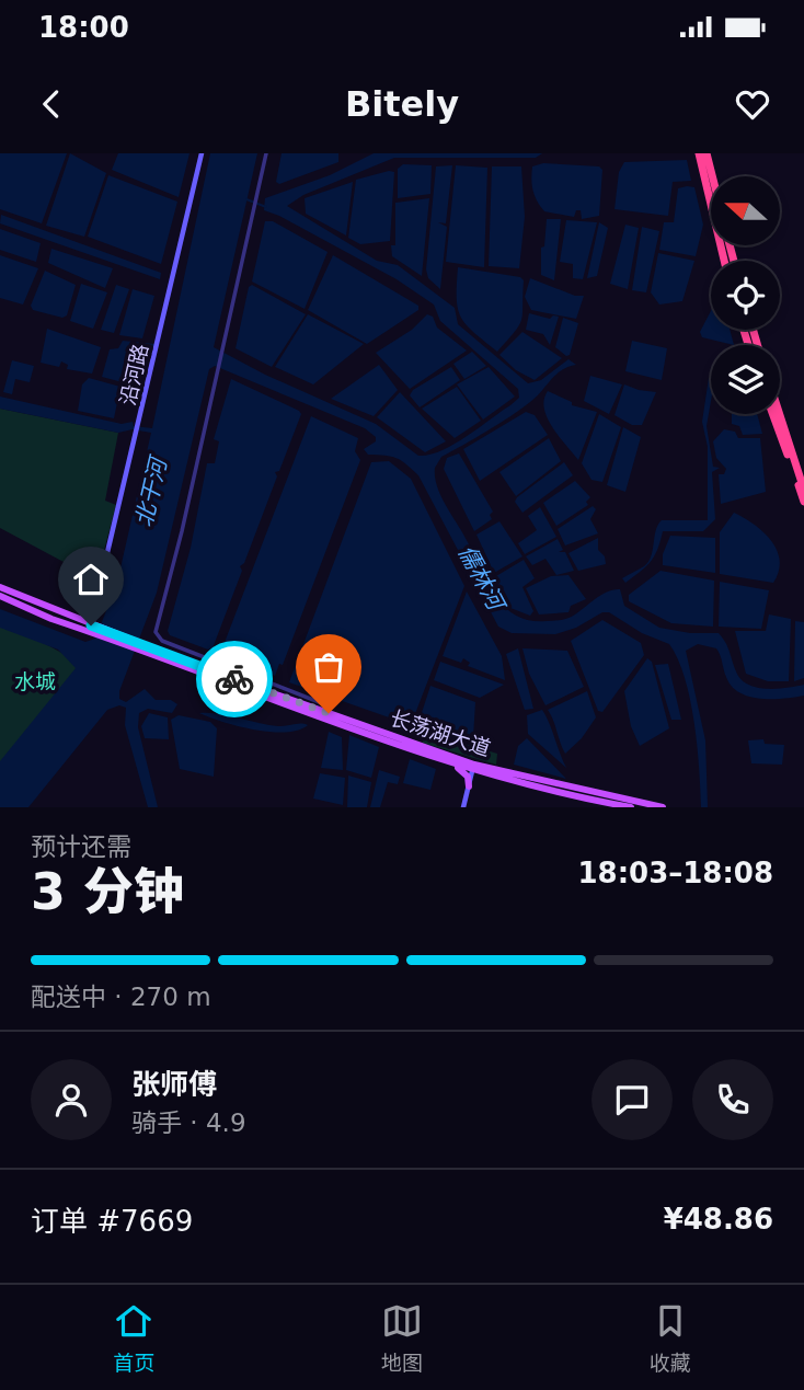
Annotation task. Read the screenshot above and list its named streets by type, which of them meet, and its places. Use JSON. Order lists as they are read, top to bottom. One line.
{"streets":{"main road":["长荡湖大道"],"street":["沿河路"]},"water":["北干河","儒林河"],"parks":["水城"],"north":"left","page":{"status":"18:00","header":"Bitely","heading":["3 分钟","预计还需","18:03–18:08"],"panel":["张师傅","骑手 · 4.9","订单 #7669","¥48.86"],"bar":"配送中 · 270 m","tabs":["首页","地图","收藏"]}}
